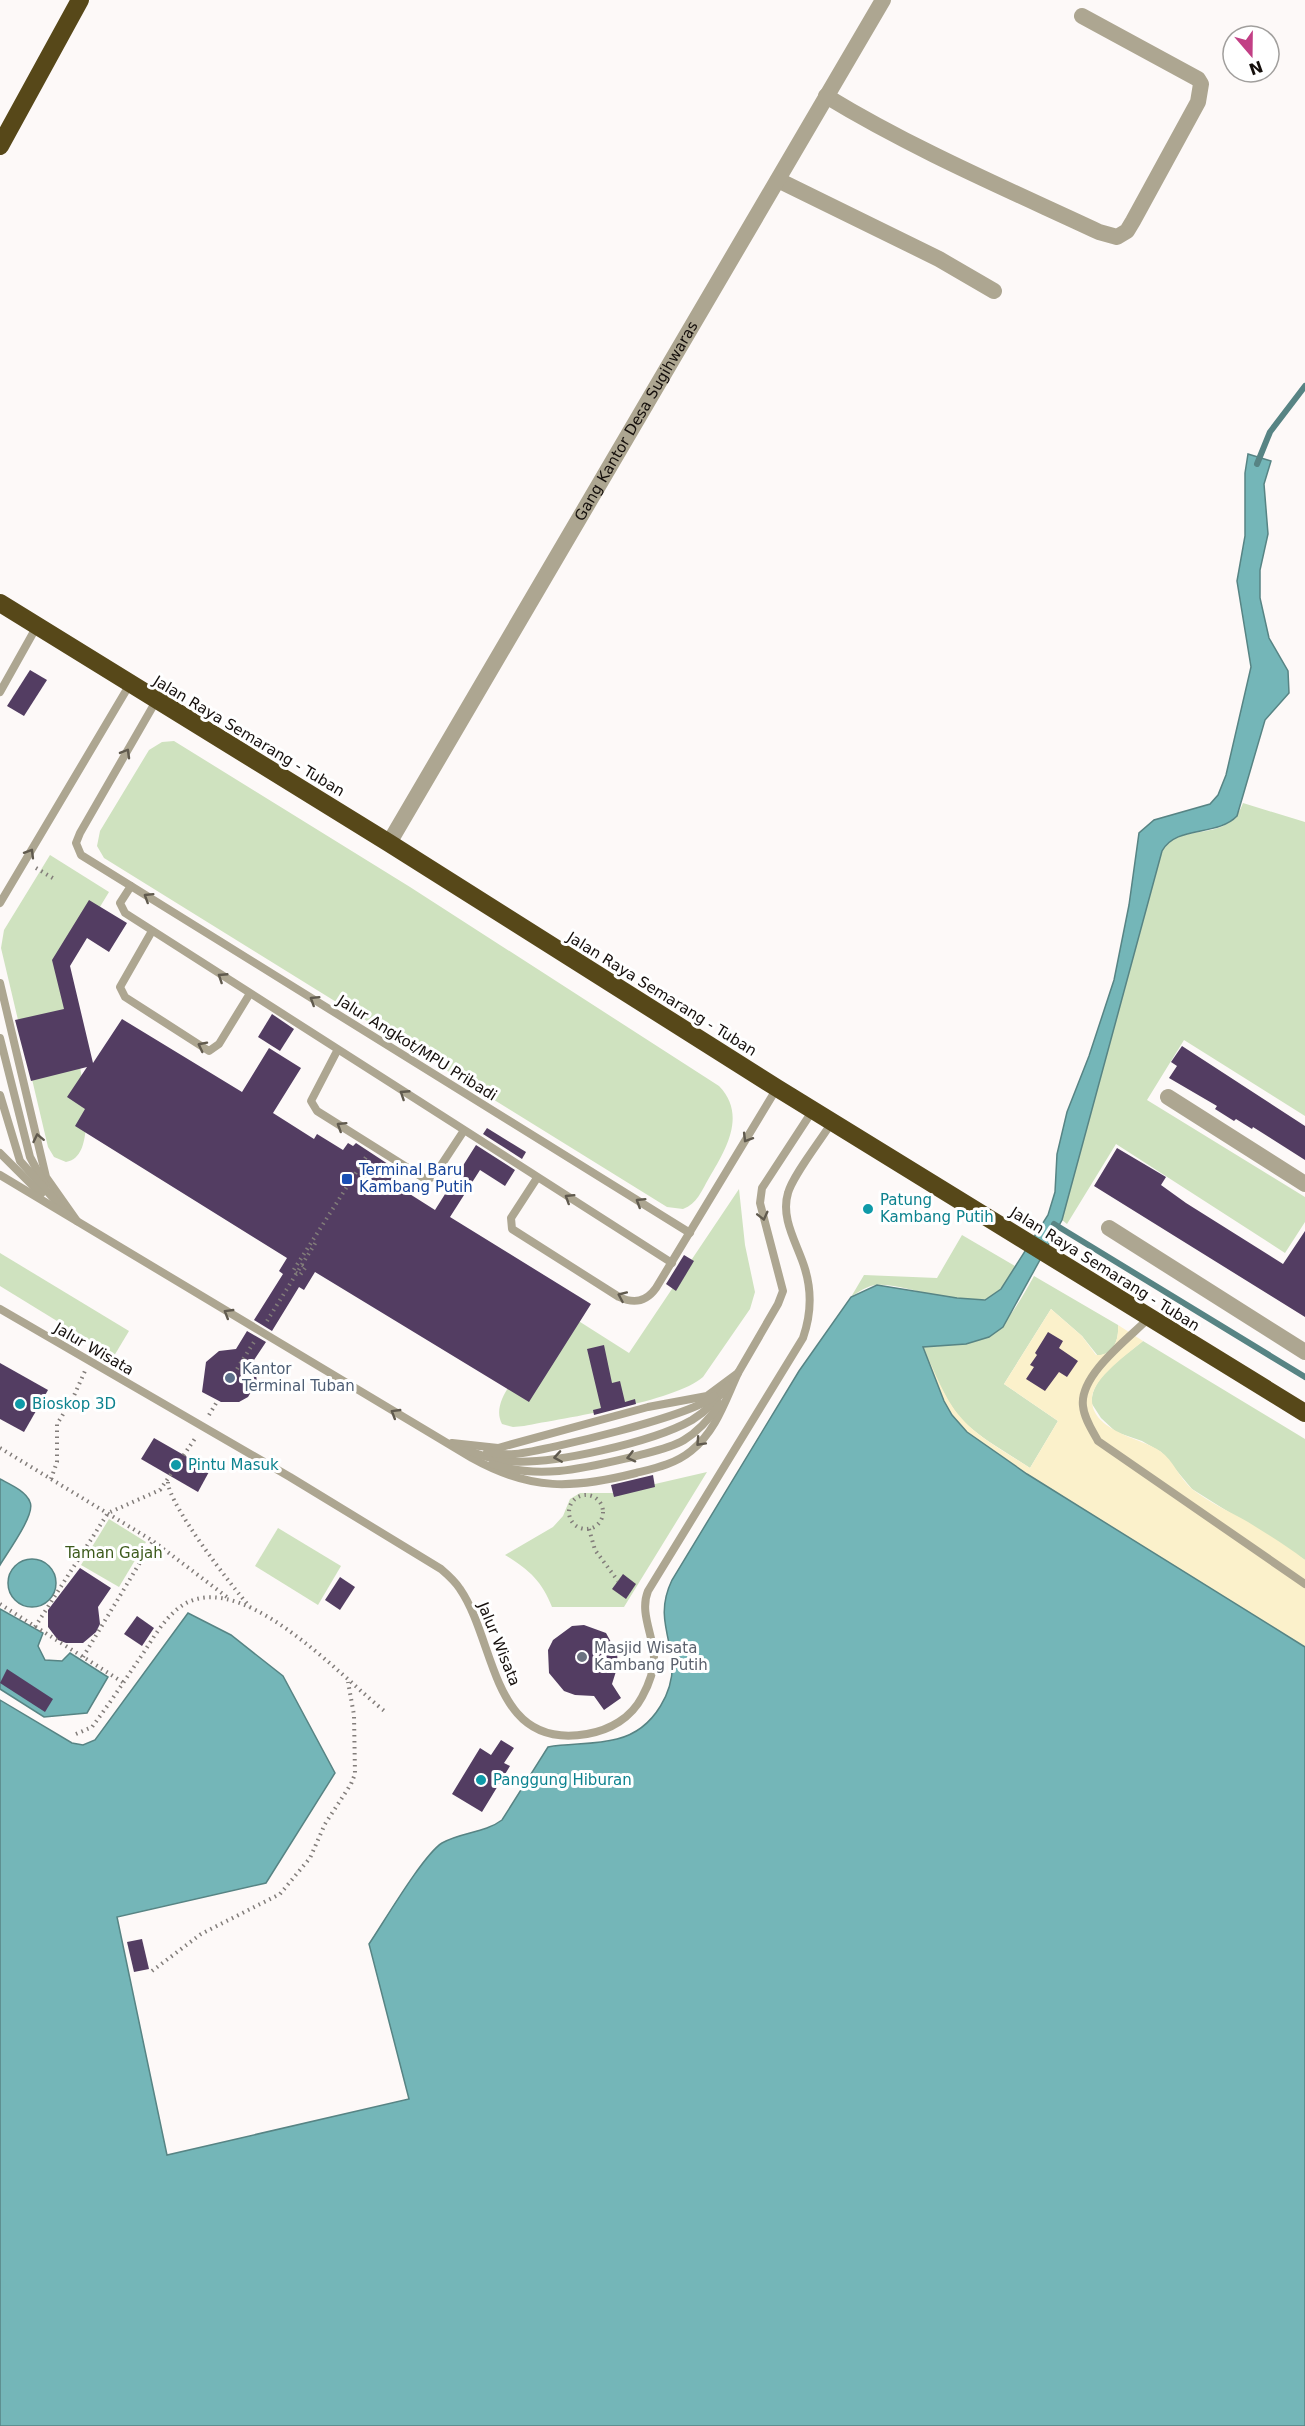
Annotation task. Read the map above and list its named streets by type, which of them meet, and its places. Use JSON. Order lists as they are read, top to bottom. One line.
{"streets":{"highway":["Jalan Raya Semarang - Tuban"],"street":["Gang Kantor Desa Sugihwaras"],"lane":["Jalur Angkot/MPU Pribadi","Jalur Wisata"]},"crossings":[["Gang Kantor Desa Sugihwaras","Jalan Raya Semarang - Tuban"],["Jalan Raya Semarang - Tuban","Jalur Angkot/MPU Pribadi"],["Jalan Raya Semarang - Tuban","Jalur Wisata"]],"parks":["Taman Gajah"],"places":{"transit":["Terminal Baru Kambang Putih"],"other":["Patung Kambang Putih","Kantor Terminal Tuban","Bioskop 3D","Pintu Masuk","Masjid Wisata Kambang Putih","Panggung Hiburan"]},"north":"bottom"}
